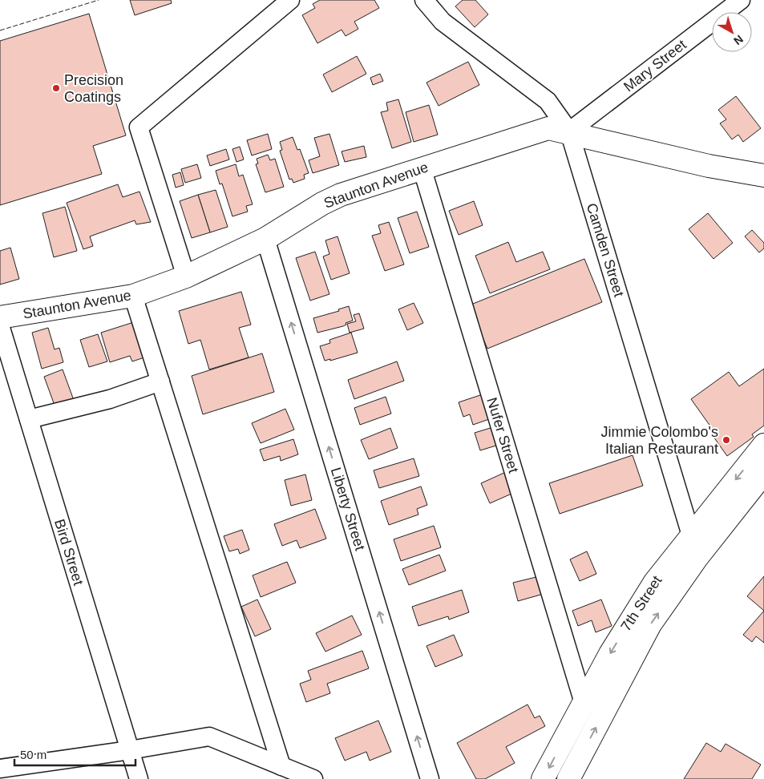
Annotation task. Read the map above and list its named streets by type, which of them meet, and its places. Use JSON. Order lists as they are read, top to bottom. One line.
{"streets":{"main road":["Staunton Avenue","7th Street"],"street":["Mary Street","Camden Street","Nufer Street","Liberty Street","Bird Street"]},"crossings":[["Mary Street","Staunton Avenue"],["Mary Street","Camden Street"],["Staunton Avenue","Camden Street"],["Staunton Avenue","Nufer Street"],["Staunton Avenue","Liberty Street"],["Camden Street","7th Street"],["Nufer Street","7th Street"]],"places":["Precision Coatings","Jimmie Colombo's Italian Restaurant"],"scale_bar":"50 m","north":"bottom right"}
